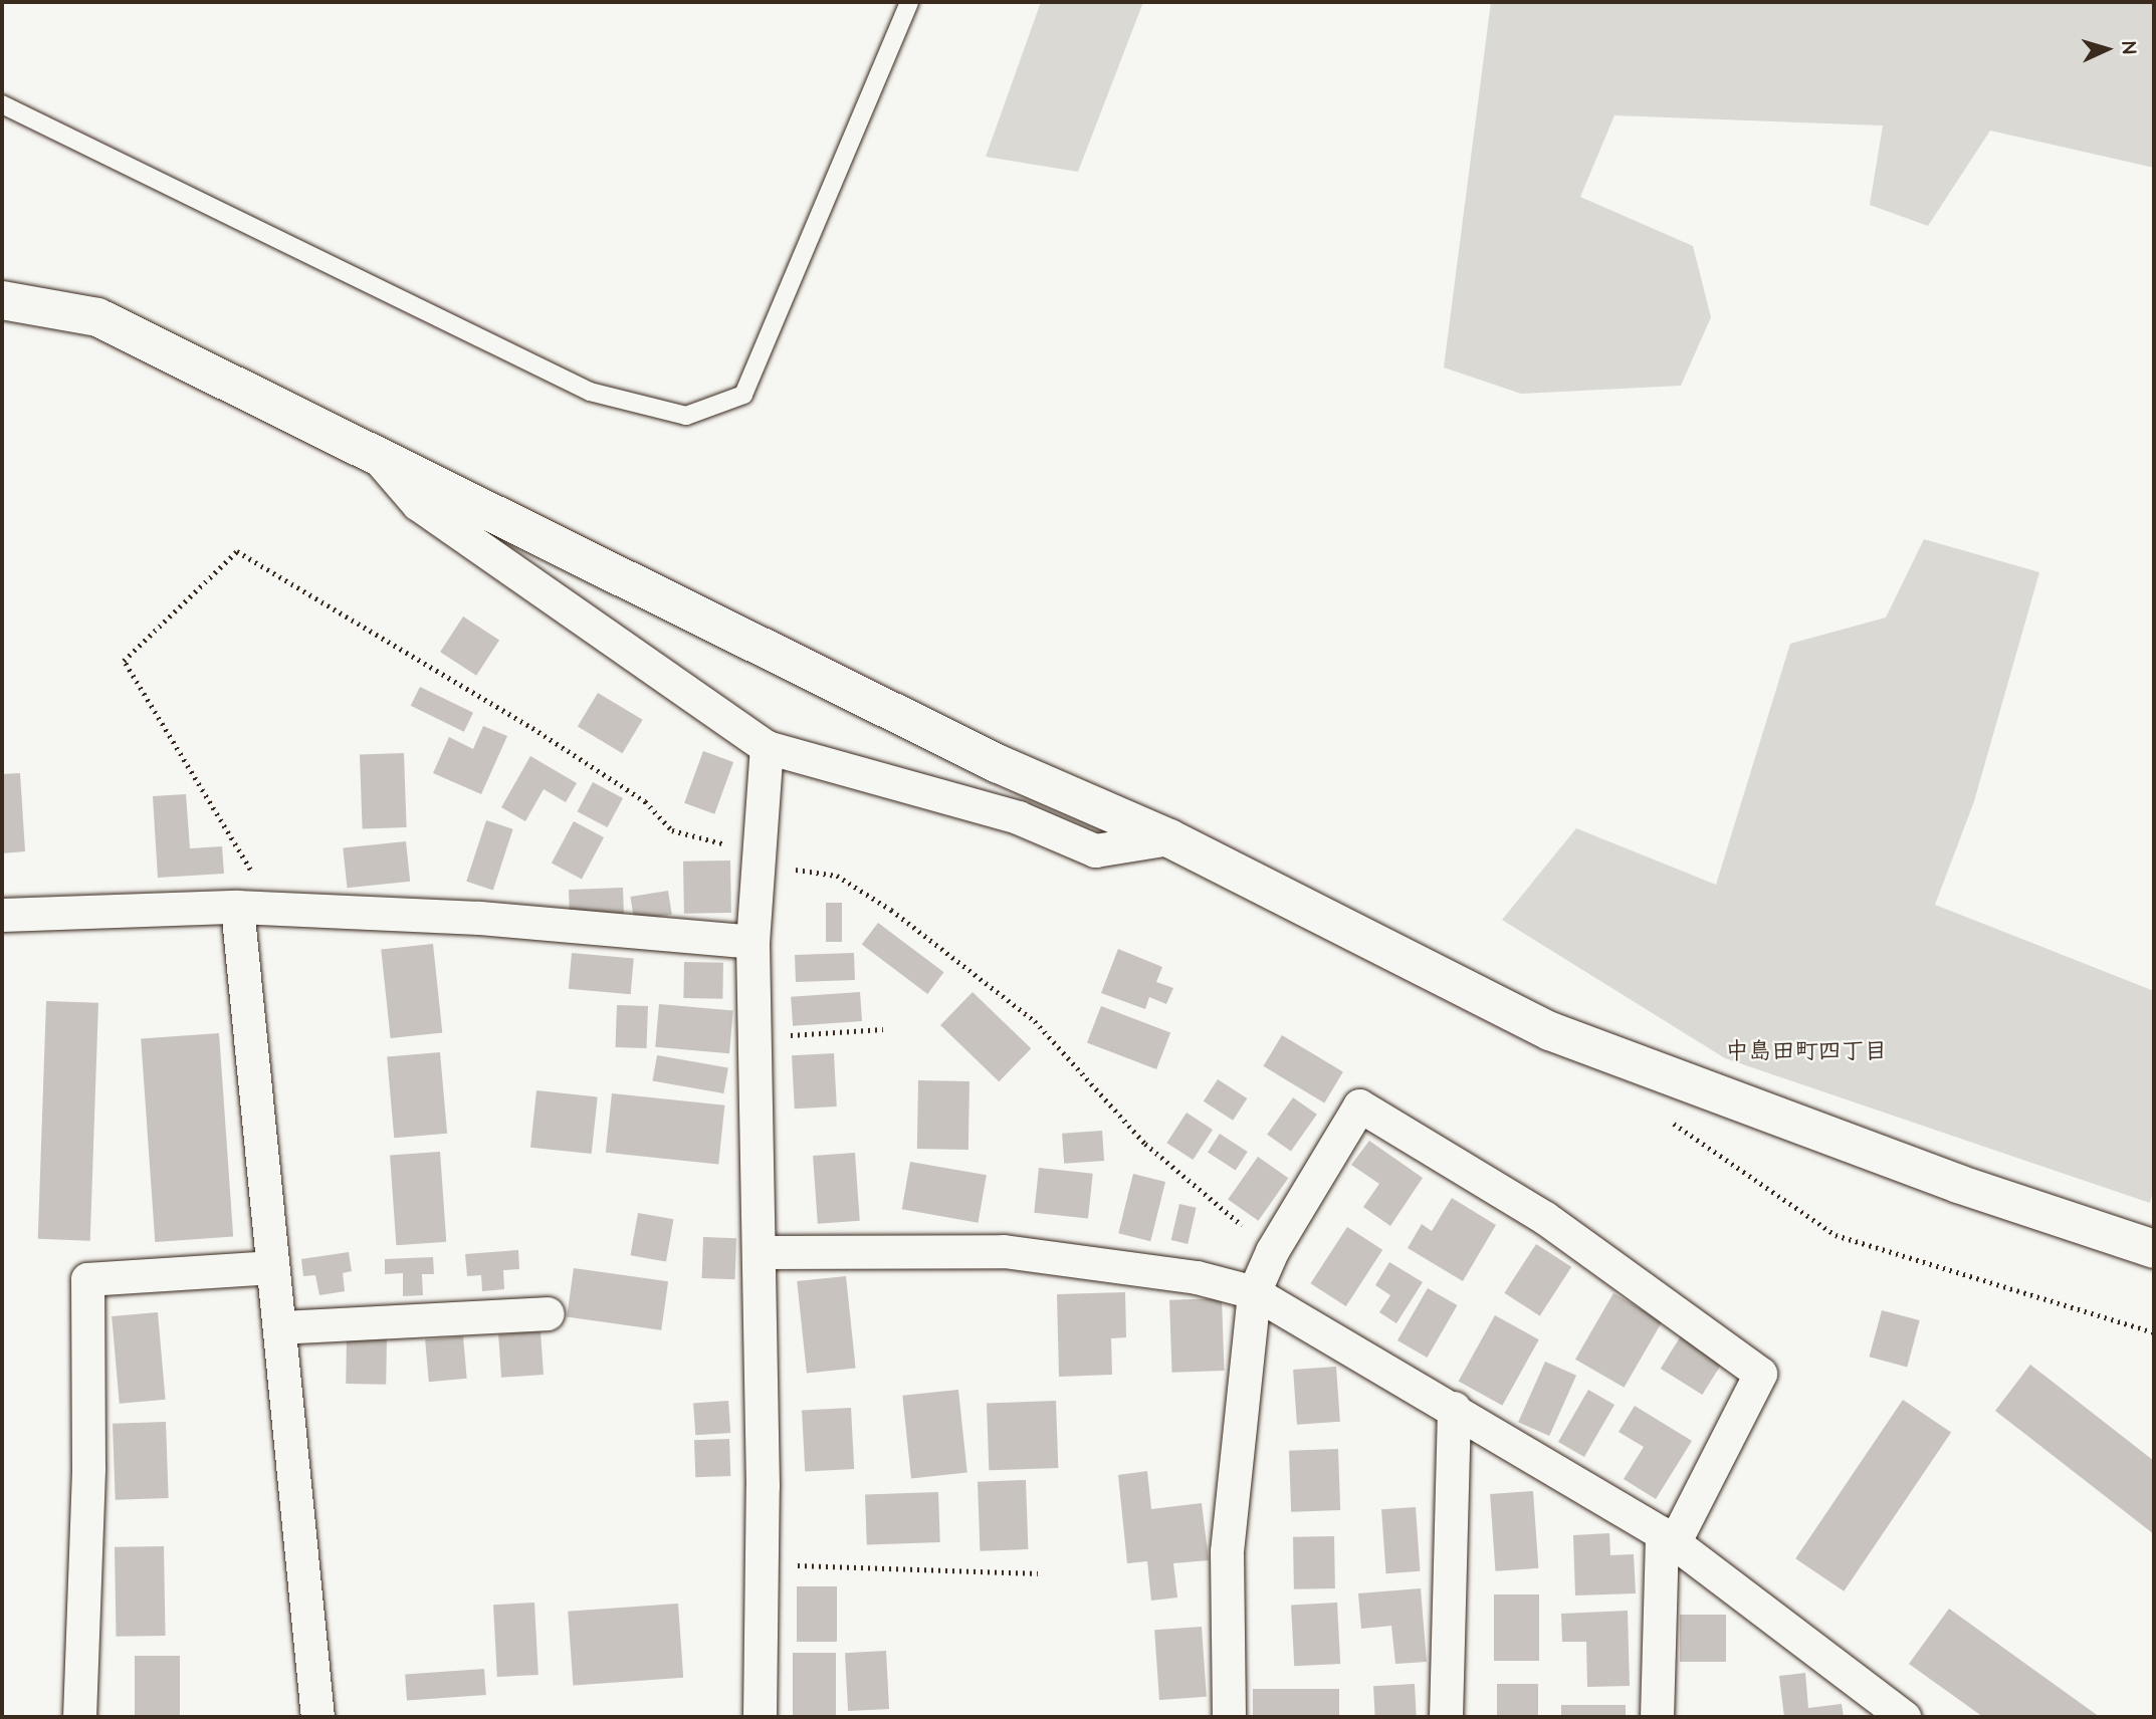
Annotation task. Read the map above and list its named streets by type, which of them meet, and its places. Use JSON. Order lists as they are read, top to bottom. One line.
{"districts":["中島田町四丁目"],"north":"right"}
